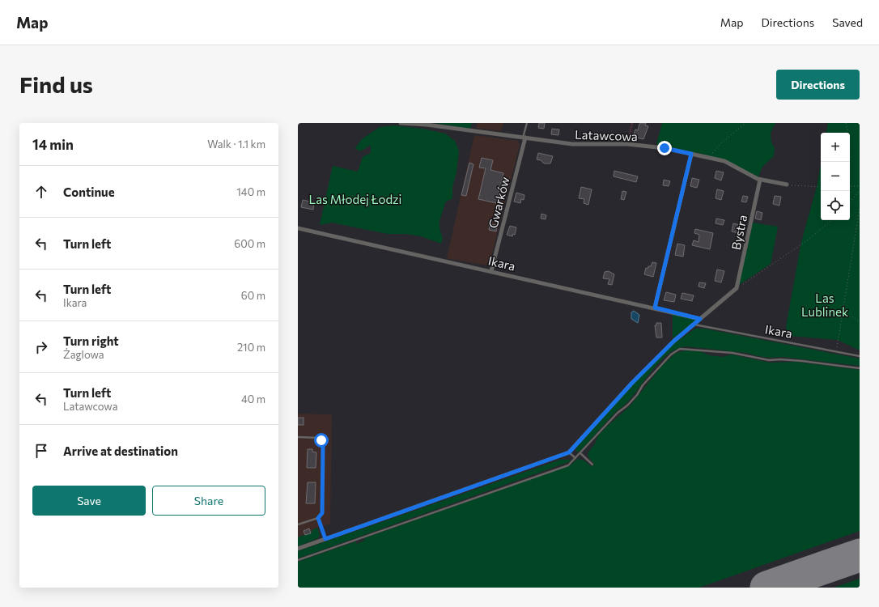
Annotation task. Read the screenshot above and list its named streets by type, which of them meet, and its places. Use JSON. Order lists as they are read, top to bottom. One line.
{"streets":{"street":["Latawcowa","Gwarków","Bystra","Ikara"]},"crossings":[["Latawcowa","Gwarków"],["Latawcowa","Bystra"],["Gwarków","Ikara"]],"parks":["Las Młodej Łodzi","Las Lublinek"],"page":{"header":"Map","nav":["Map","Directions","Saved"],"buttons":["Directions",["Save","Share"]],"title":"Find us","heading":["14 min","Walk · 1.1 km"],"map_buttons":["+","−"],"list":[["Continue","140 m"],["Turn left","600 m"],["Turn left","Ikara","60 m"],["Turn right","Żaglowa","210 m"],["Turn left","Latawcowa","40 m"],"Arrive at destination"]}}
